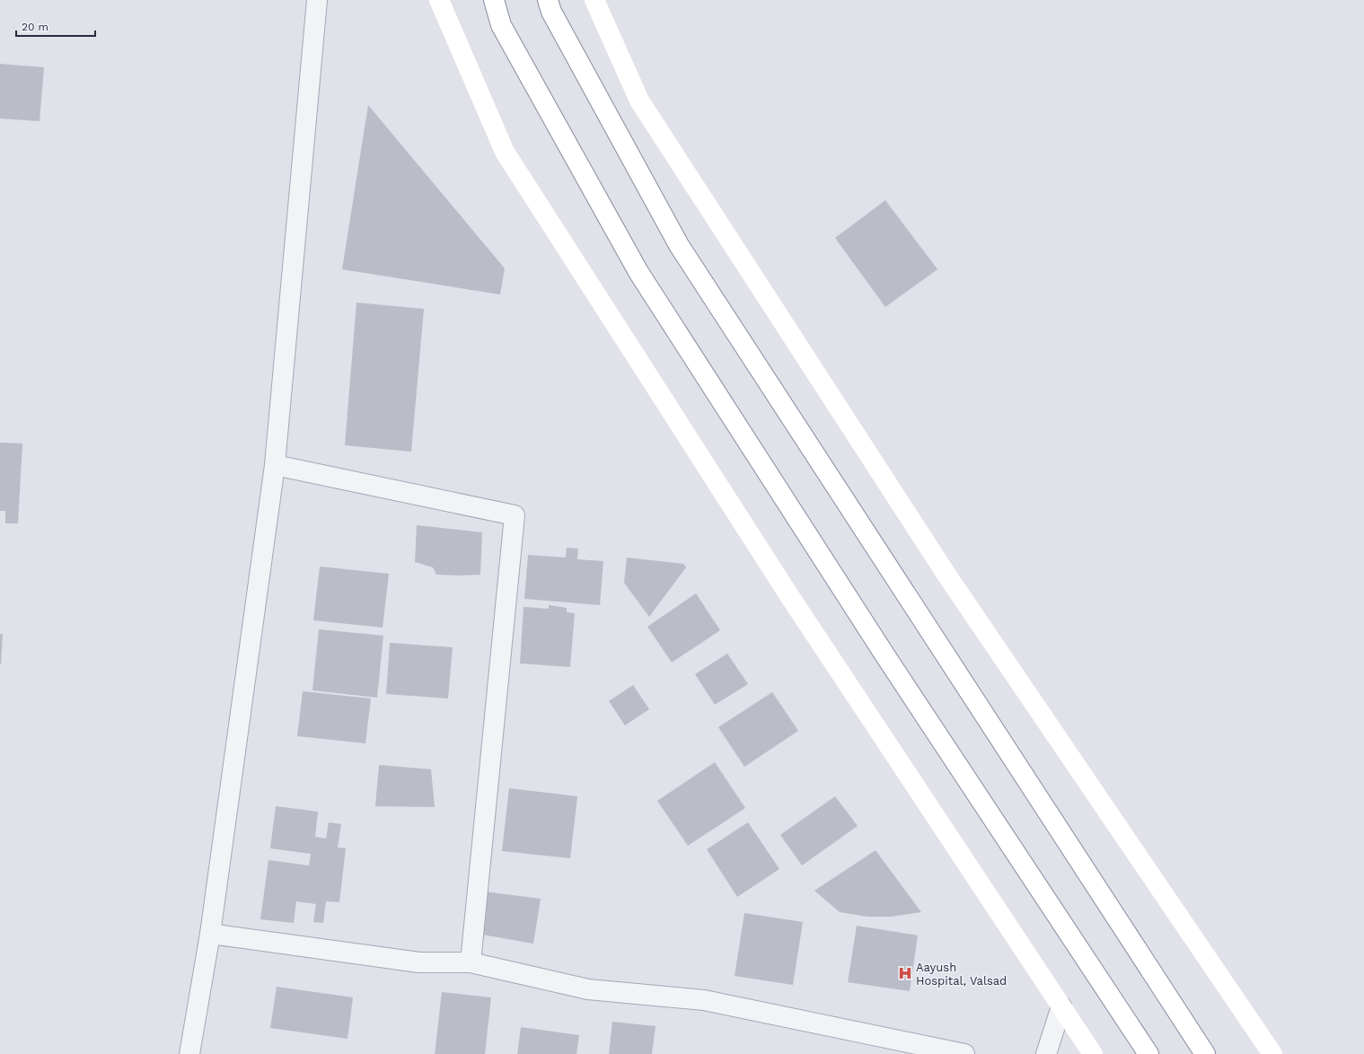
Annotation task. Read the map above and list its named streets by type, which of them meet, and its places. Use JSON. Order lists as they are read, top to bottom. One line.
{"places":{"hospital":["Aayush Hospital, Valsad"]},"scale_bar":"20 m"}
